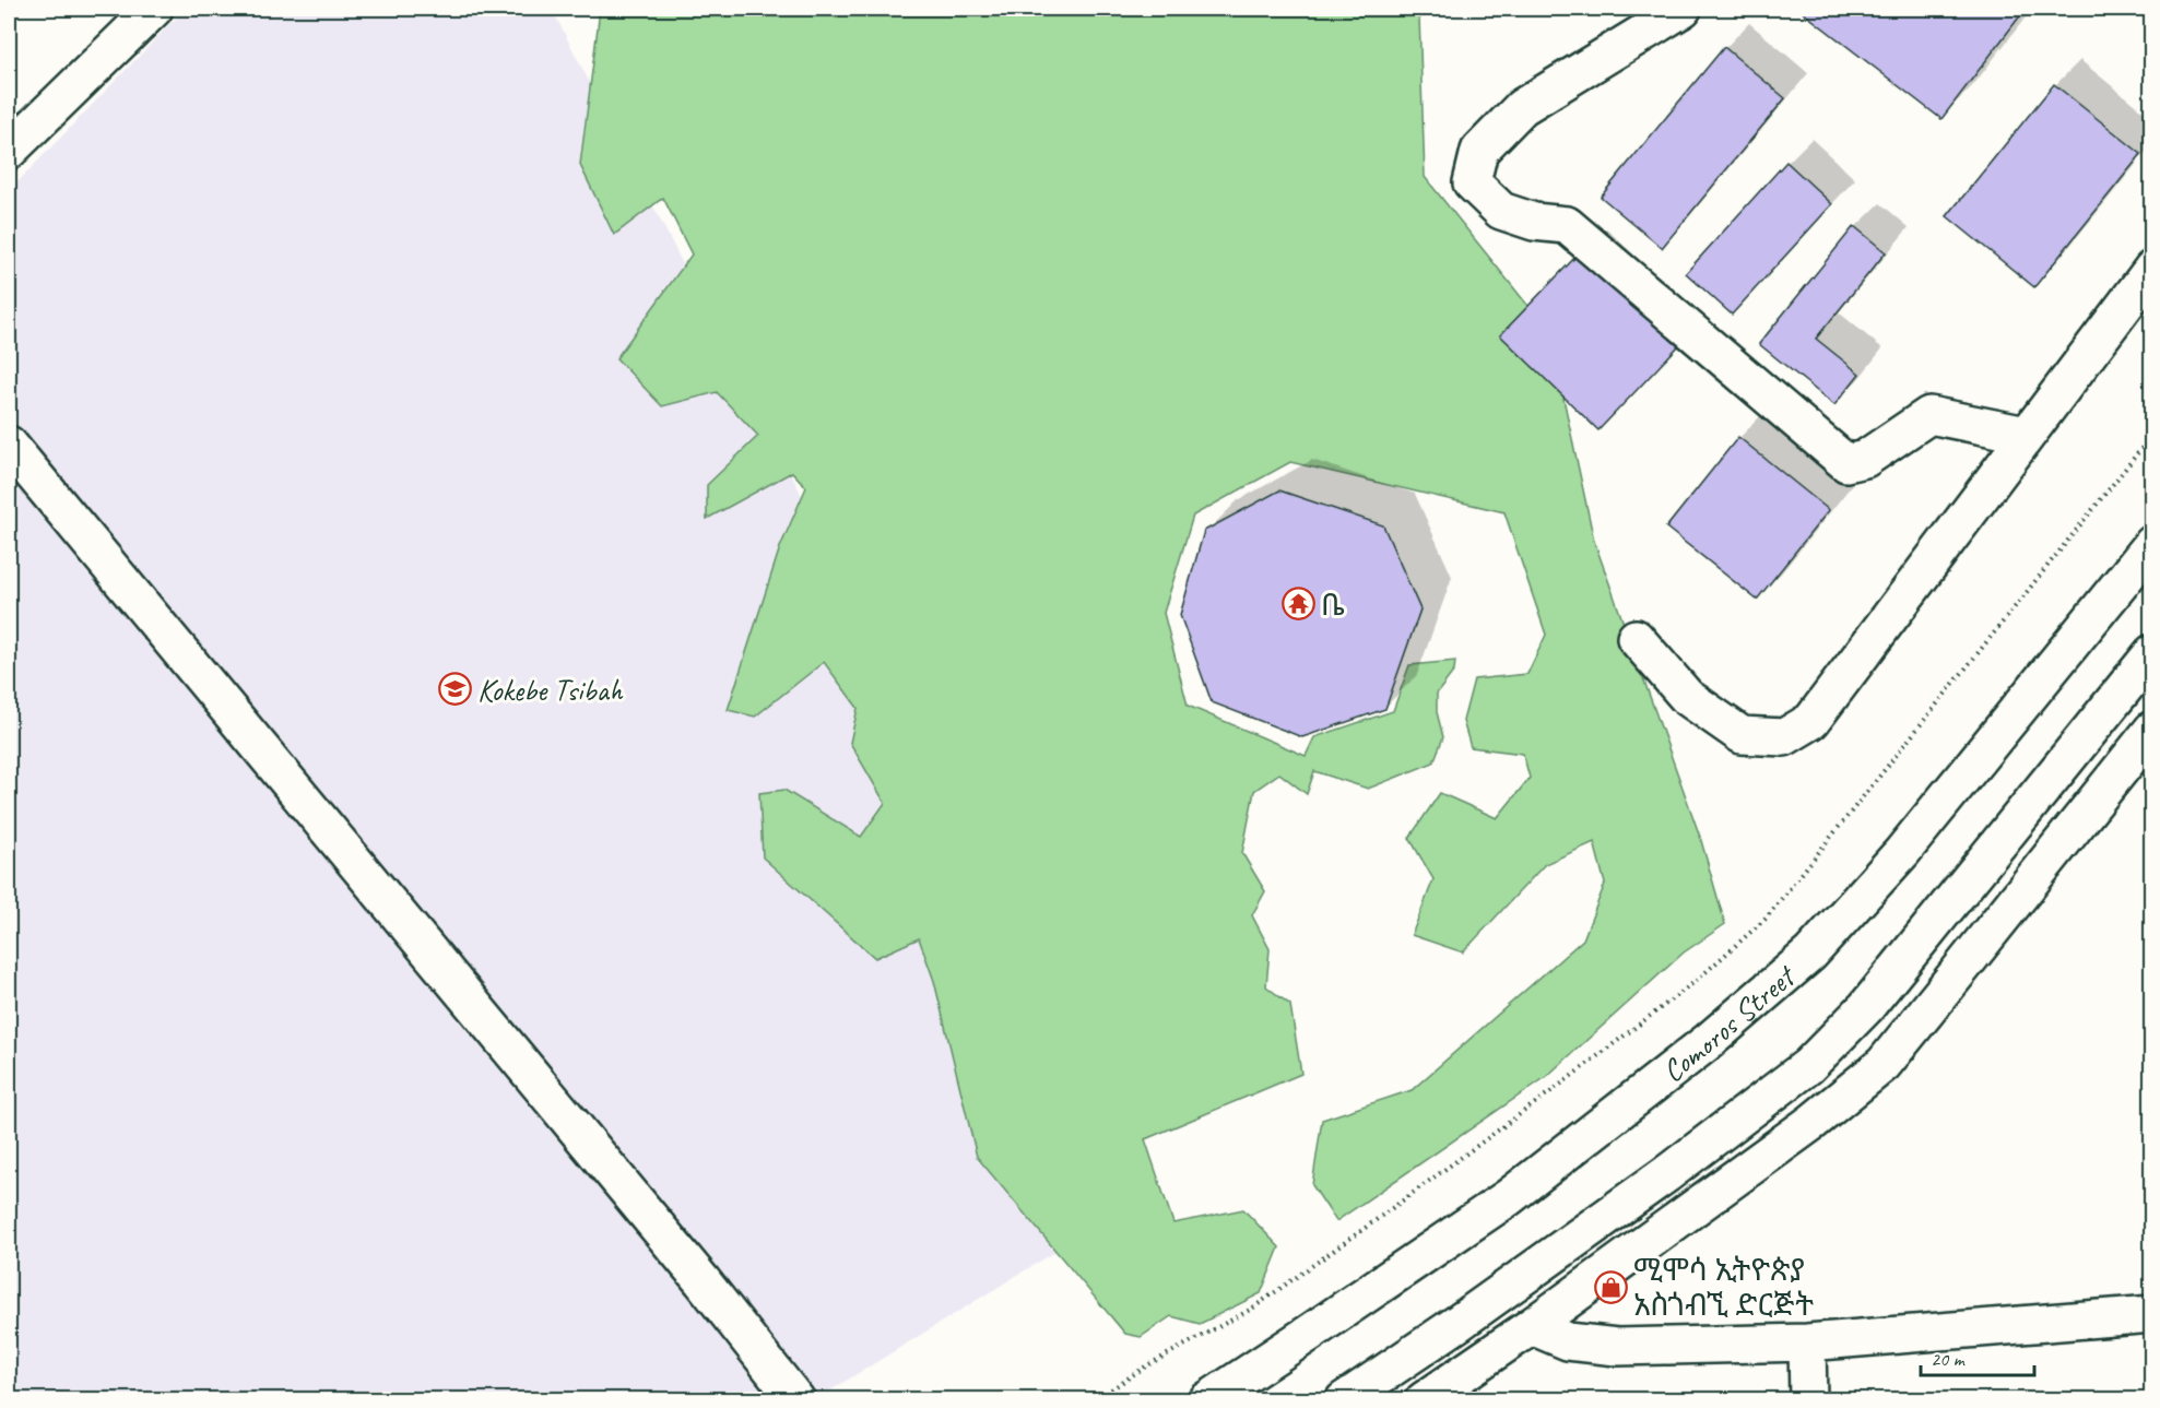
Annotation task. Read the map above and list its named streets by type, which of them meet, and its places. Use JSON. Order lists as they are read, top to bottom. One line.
{"streets":{"main road":["Comoros Street"]},"places":{"temple":["ቤ"],"school or university":["Kokebe Tsibah"],"shop":["ሚሞሳ ኢትዮጵያ አስጎብኚ ድርጅት"]},"scale_bar":"20 m"}
